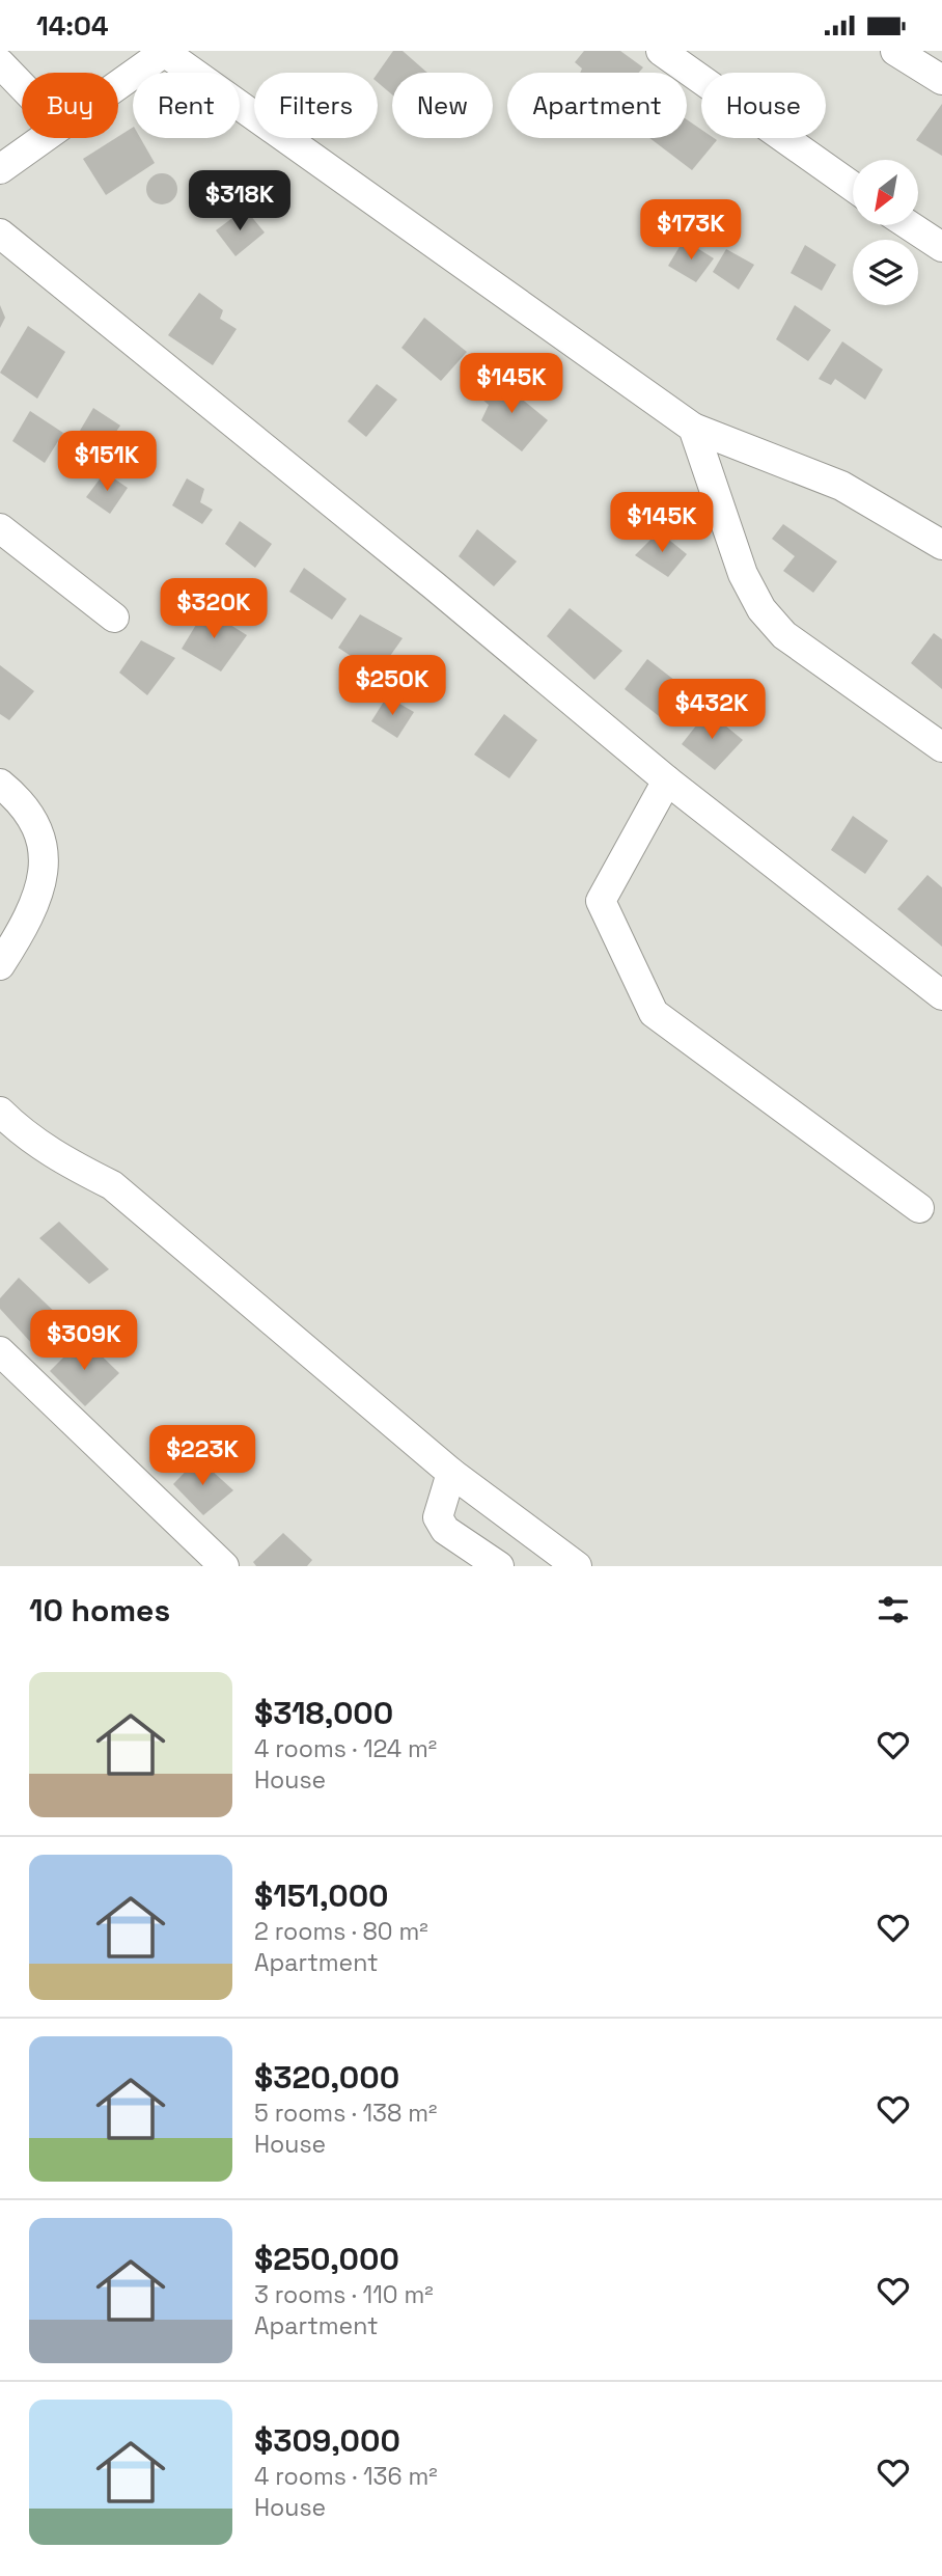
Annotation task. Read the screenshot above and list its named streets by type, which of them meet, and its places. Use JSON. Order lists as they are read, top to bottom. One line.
{"north":"bottom left","page":{"status":"14:04","chip":["Buy","Rent","Filters","New","Apartment","House"],"price":["$318K","$173K","$145K","$151K","$145K","$320K","$250K","$432K","$309K","$223K"],"heading":"10 homes","list":[{"name":"$318,000","note":"4 rooms · 124 m² · House"},{"name":"$151,000","note":"2 rooms · 80 m² · Apartment"},{"name":"$320,000","note":"5 rooms · 138 m² · House"},{"name":"$250,000","note":"3 rooms · 110 m² · Apartment"},{"name":"$309,000","note":"4 rooms · 136 m² · House"}]}}
